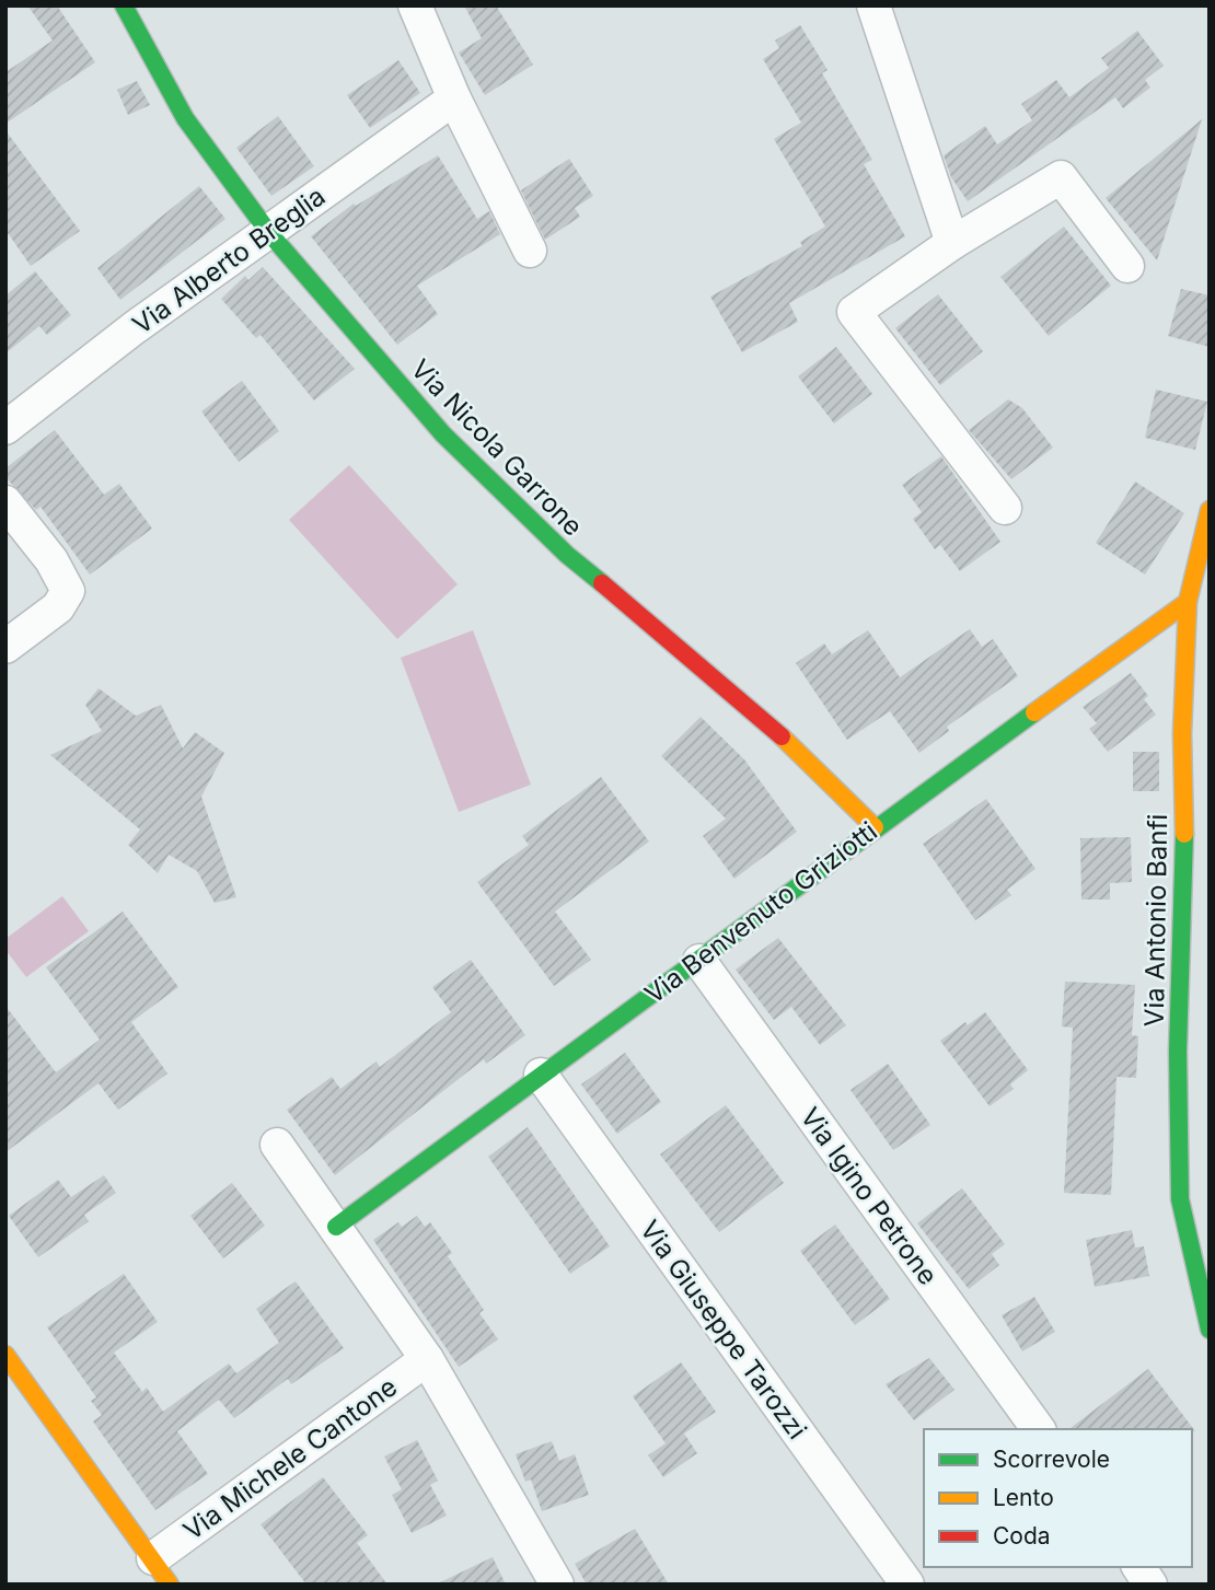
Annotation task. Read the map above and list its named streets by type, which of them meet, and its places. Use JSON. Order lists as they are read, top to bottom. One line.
{"streets":{"street":["Via Alberto Breglia","Via Nicola Garrone","Via Benvenuto Griziotti","Via Antonio Banfi","Via Igino Petrone","Via Giuseppe Tarozzi","Via Michele Cantone"]},"crossings":[["Via Alberto Breglia","Via Nicola Garrone"],["Via Nicola Garrone","Via Benvenuto Griziotti"],["Via Benvenuto Griziotti","Via Antonio Banfi"],["Via Benvenuto Griziotti","Via Igino Petrone"],["Via Benvenuto Griziotti","Via Giuseppe Tarozzi"]],"legend":["Scorrevole","Lento","Coda"]}
